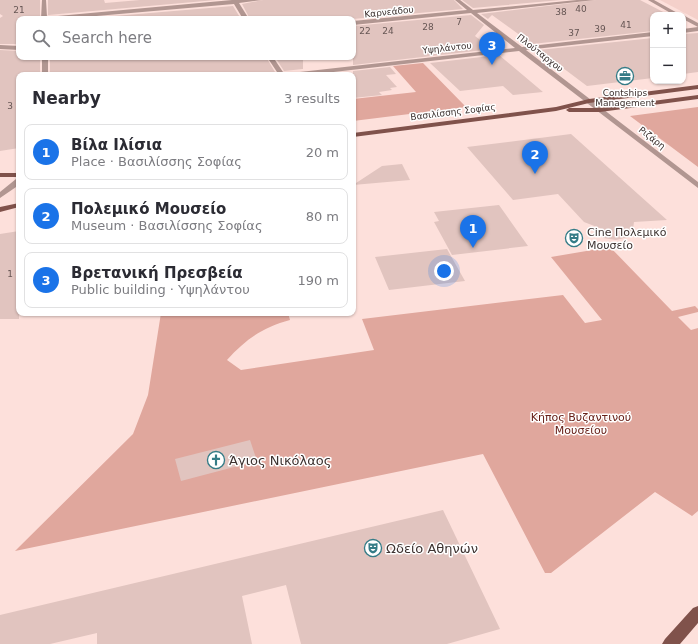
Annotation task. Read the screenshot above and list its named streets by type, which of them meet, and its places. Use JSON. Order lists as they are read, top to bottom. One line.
{"streets":{"main road":["Βασιλίσσης Σοφίας"],"street":["Καρνεάδου","Υψηλάντου","Πλούταρχου","Ριζάρη"]},"crossings":[["Καρνεάδου","Πλούταρχου"],["Υψηλάντου","Πλούταρχου"],["Πλούταρχου","Βασιλίσσης Σοφίας"],["Πλούταρχου","Ριζάρη"],["Βασιλίσσης Σοφίας","Ριζάρη"]],"parks":["Κήπος Βυζαντινού Μουσείου"],"places":{"office":["Contships Management"],"theatre":["Cine Πολεμικό Μουσείο","Ωδείο Αθηνών"],"church":["Άγιος Νικόλαος"]},"house_numbers":["40","21","38","7","41","28","39","22","24","37","3","1"],"page":{"map_buttons":["+","−"],"search":"Search here","pins":["3","2","1"],"heading":["Nearby","3 results"],"list":[{"mark":"1","name":"Βίλα Ιλίσια","note":"Place · Βασιλίσσης Σοφίας","value":"20 m"},{"mark":"2","name":"Πολεμικό Μουσείο","note":"Museum · Βασιλίσσης Σοφίας","value":"80 m"},{"mark":"3","name":"Βρετανική Πρεσβεία","note":"Public building · Υψηλάντου","value":"190 m"}]}}
